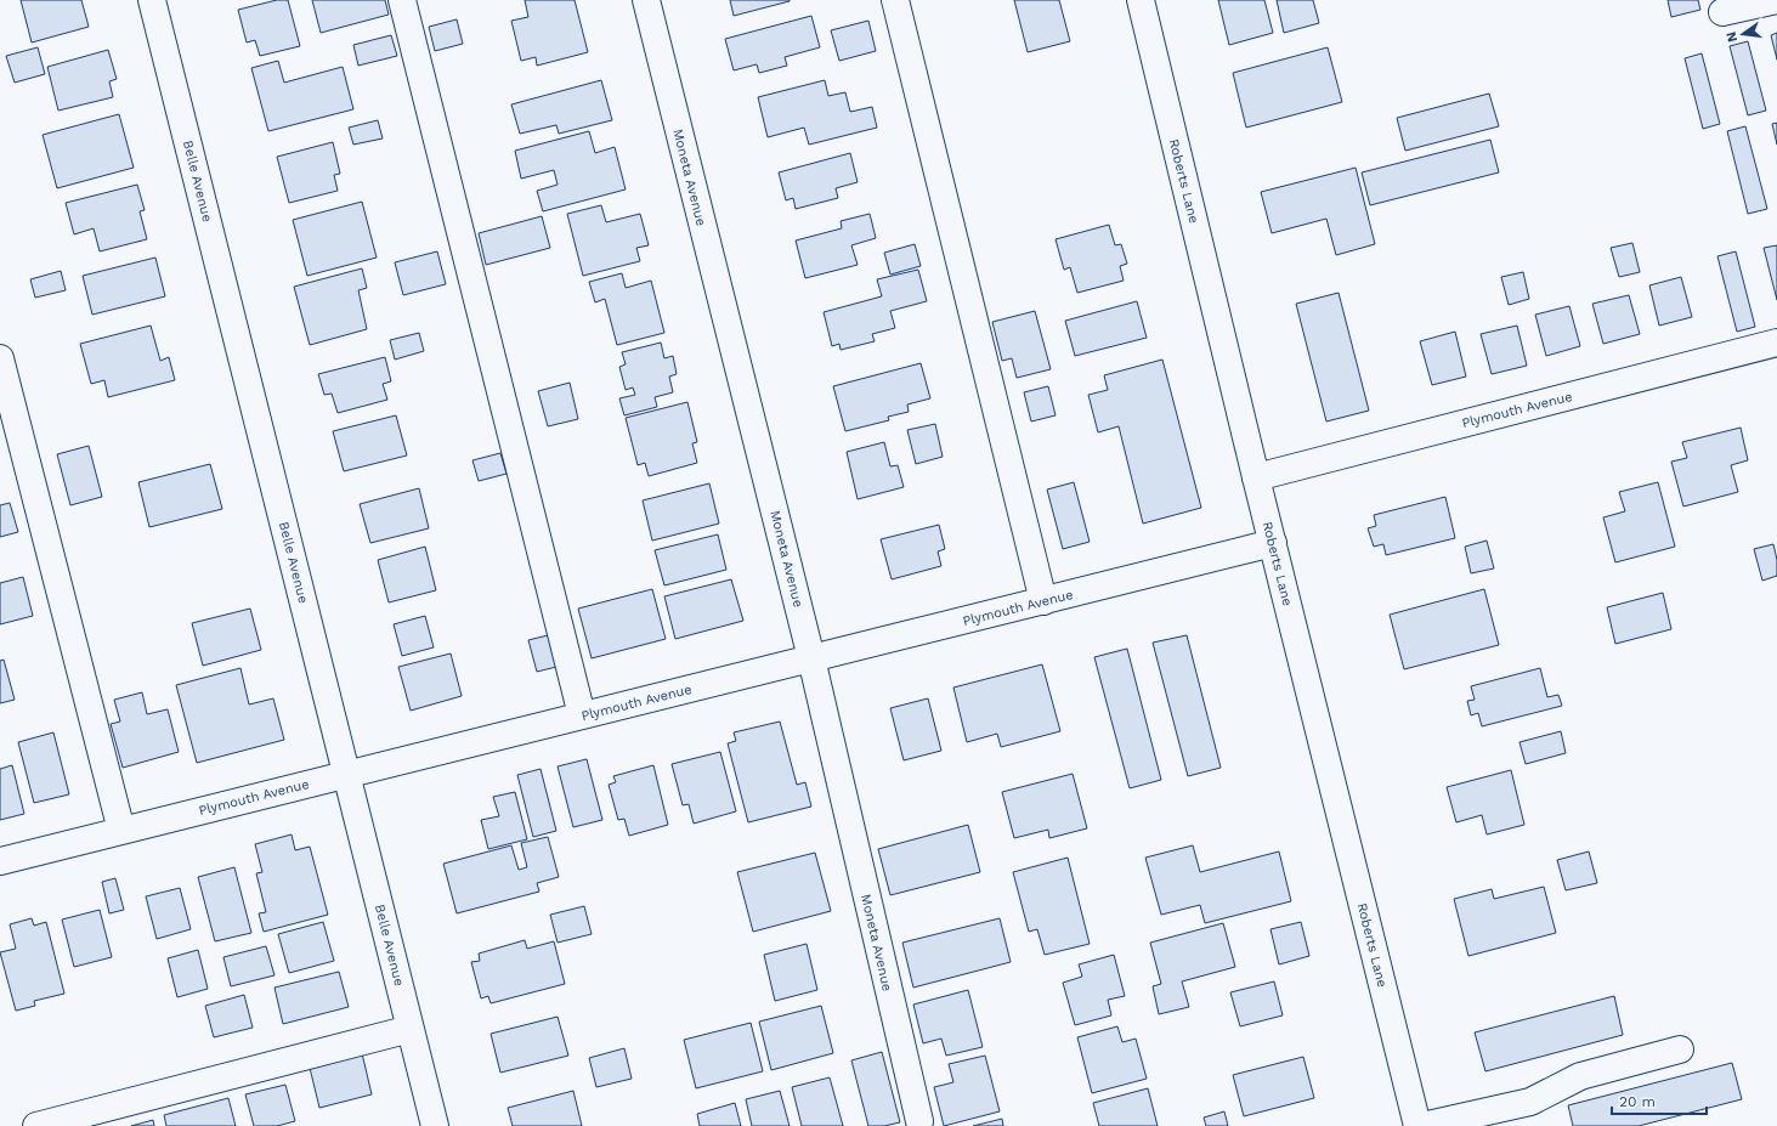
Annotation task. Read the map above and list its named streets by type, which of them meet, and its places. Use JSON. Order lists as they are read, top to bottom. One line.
{"streets":{"street":["Moneta Avenue","Belle Avenue","Roberts Lane","Plymouth Avenue"]},"crossings":[["Moneta Avenue","Plymouth Avenue"],["Belle Avenue","Plymouth Avenue"],["Roberts Lane","Plymouth Avenue"]],"scale_bar":"20 m","north":"left"}
